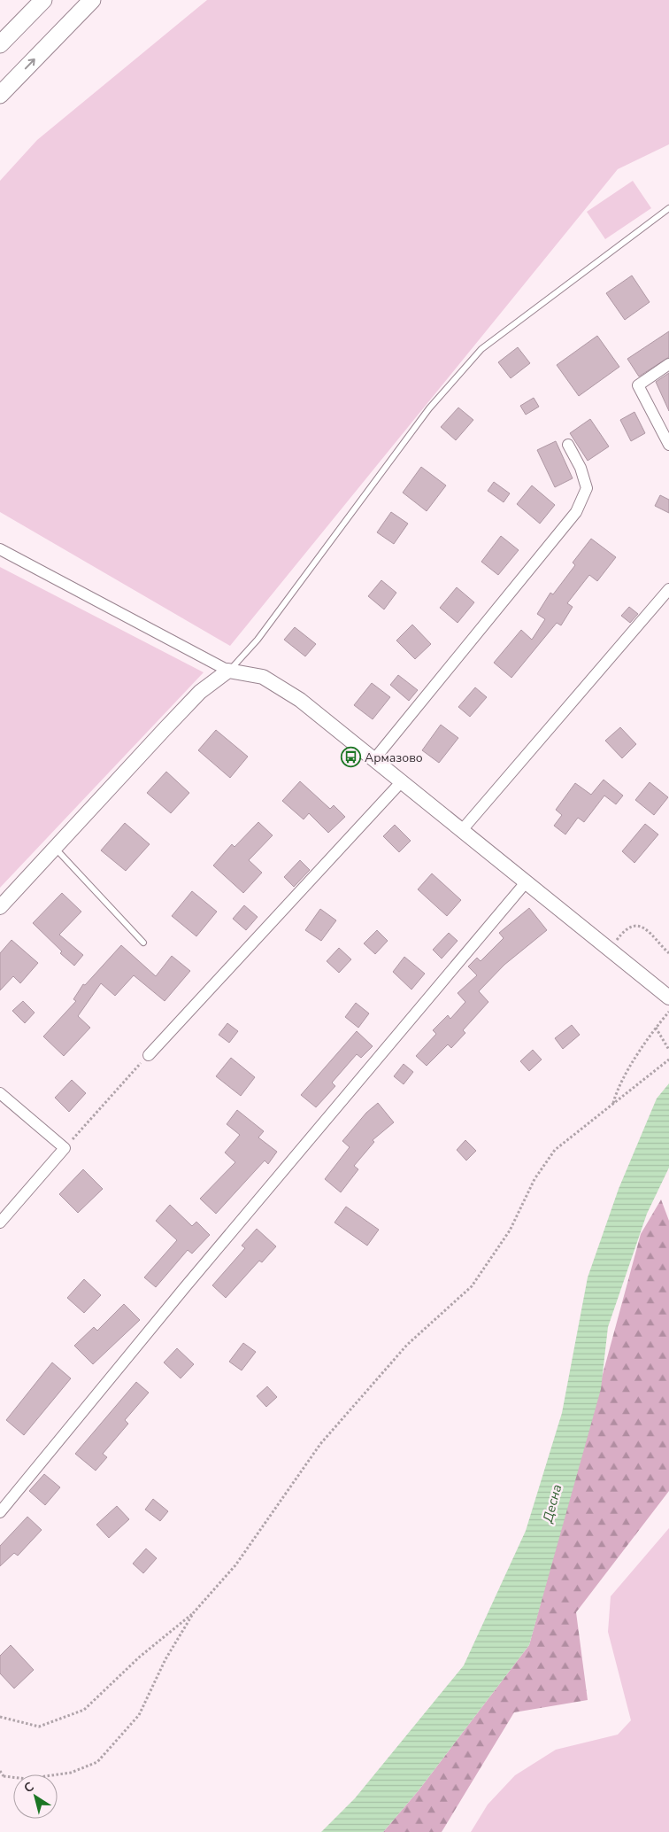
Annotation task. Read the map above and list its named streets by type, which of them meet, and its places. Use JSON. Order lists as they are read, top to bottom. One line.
{"water":["Десна"],"places":{"bus stop":["Армазово"]},"north":"top left"}
